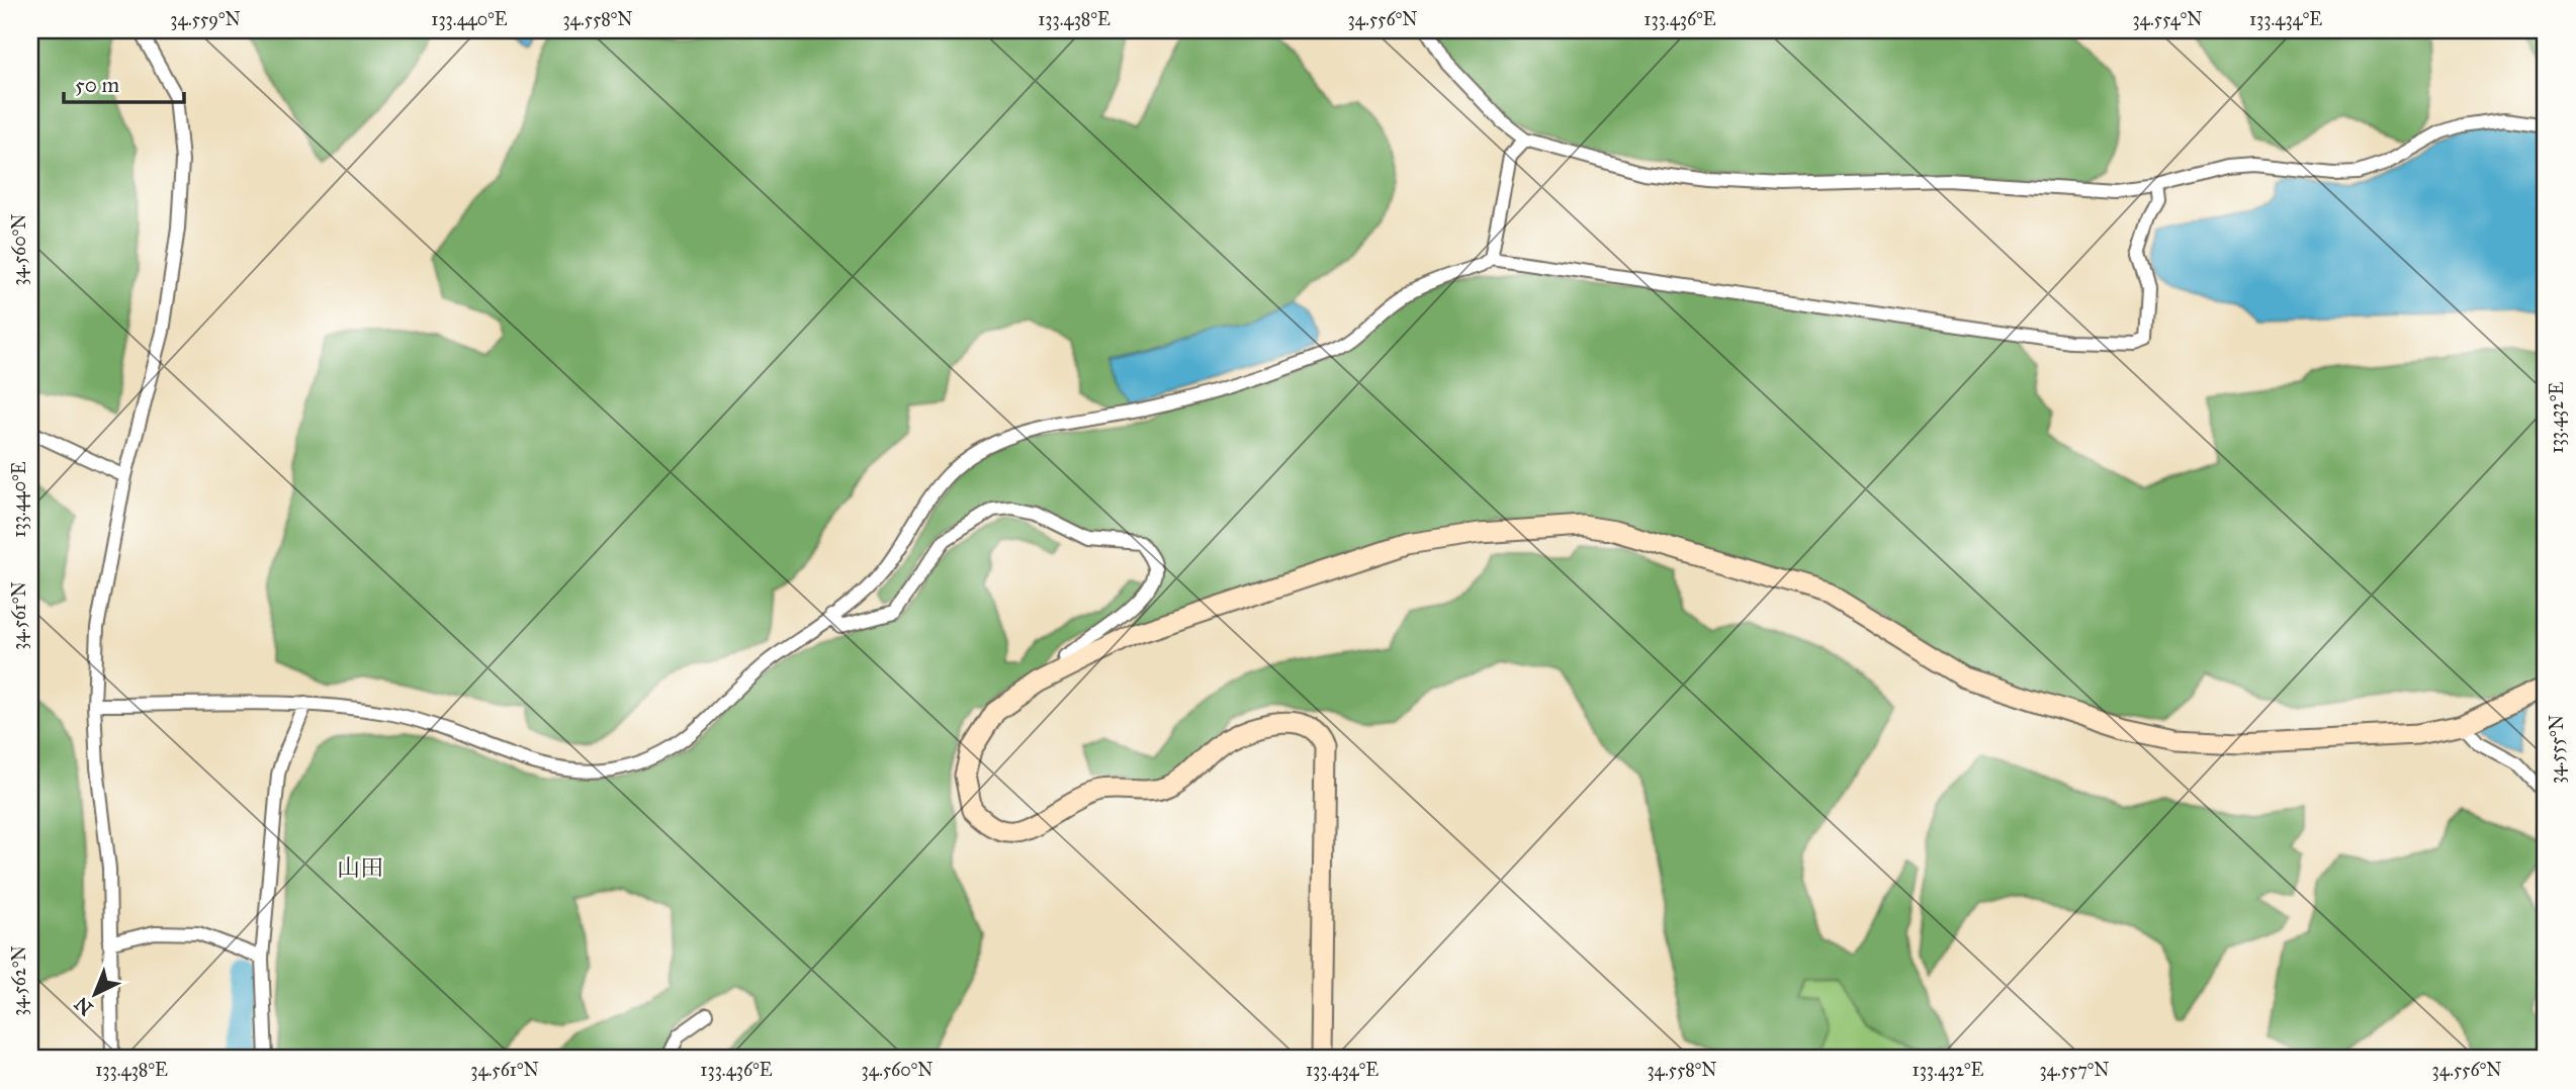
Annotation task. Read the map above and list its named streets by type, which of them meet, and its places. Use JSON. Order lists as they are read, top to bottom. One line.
{"districts":["山田"],"scale_bar":"50 m","north":"bottom left","coordinates":["34.559°N","133.440°E","34.558°N","133.438°E","34.556°N","133.436°E","34.554°N","133.434°E","34.560°N","133.432°E","34.561°N","34.555°N","34.562°N","34.557°N"]}
